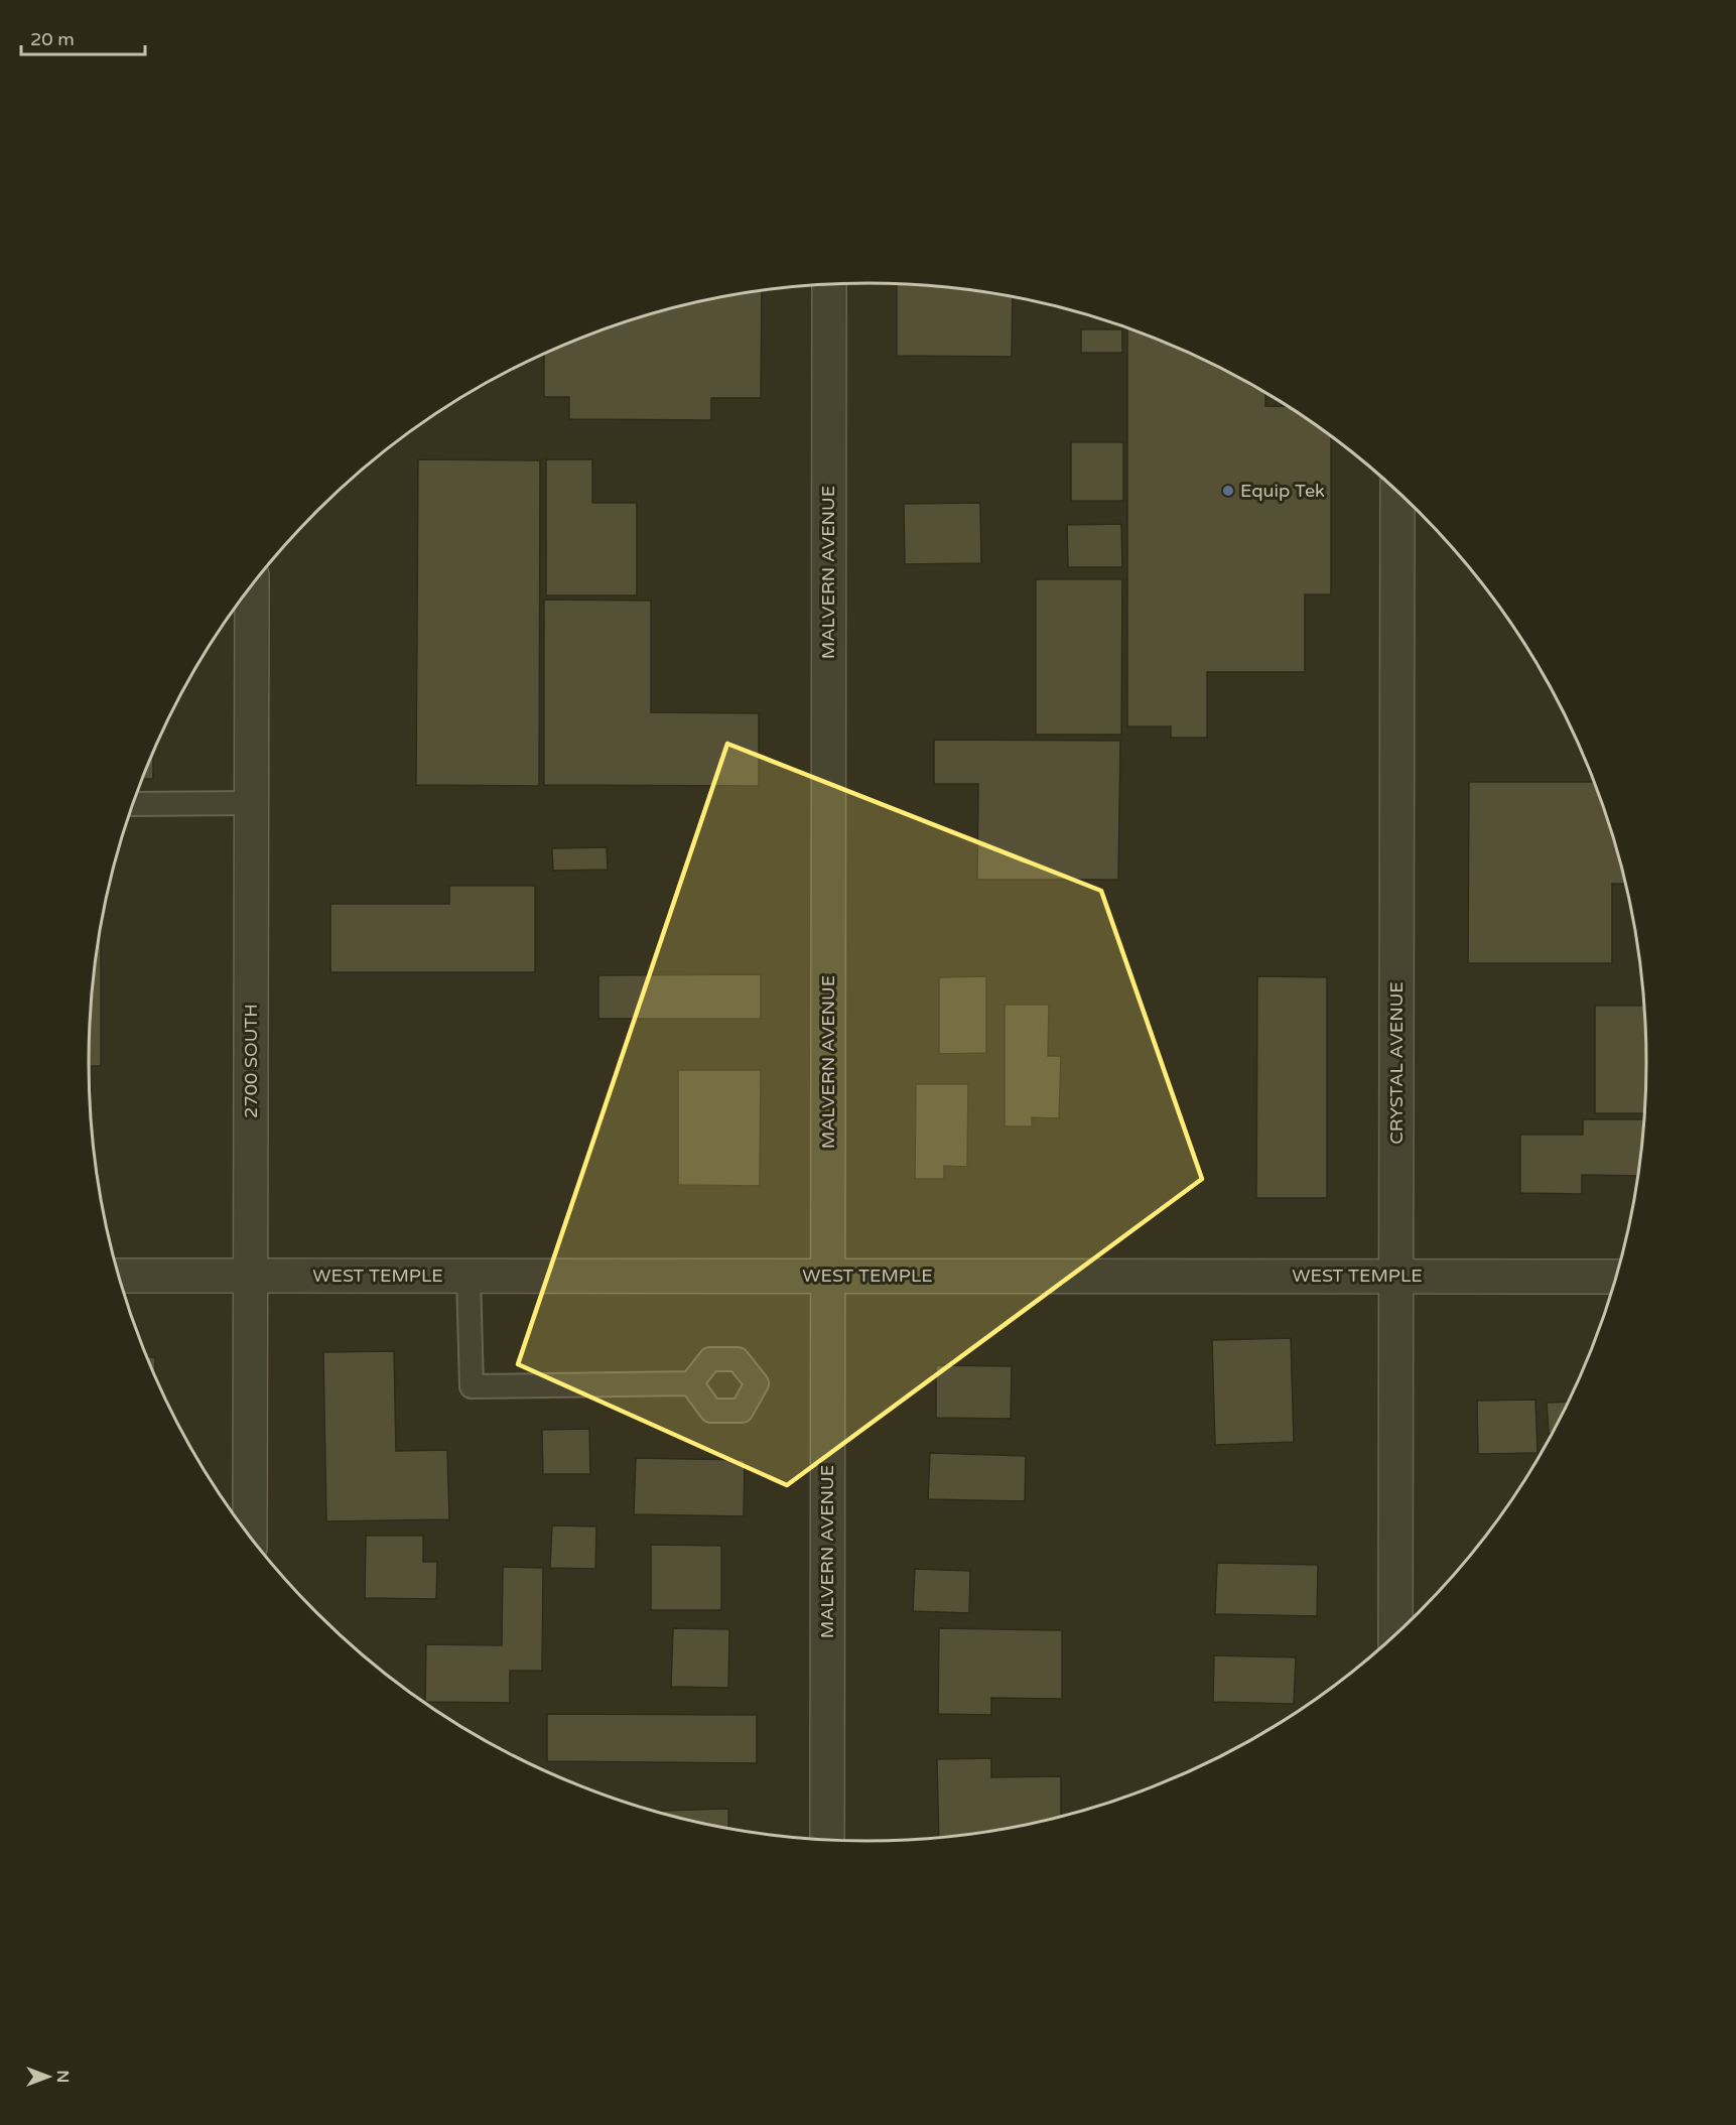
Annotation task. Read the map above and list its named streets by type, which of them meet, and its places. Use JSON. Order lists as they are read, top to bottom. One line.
{"streets":{"street":["MALVERN AVENUE","2700 SOUTH","CRYSTAL AVENUE","WEST TEMPLE"]},"crossings":[["MALVERN AVENUE","WEST TEMPLE"],["2700 SOUTH","WEST TEMPLE"],["CRYSTAL AVENUE","WEST TEMPLE"]],"places":["Equip Tek"],"scale_bar":"20 m","north":"right"}
